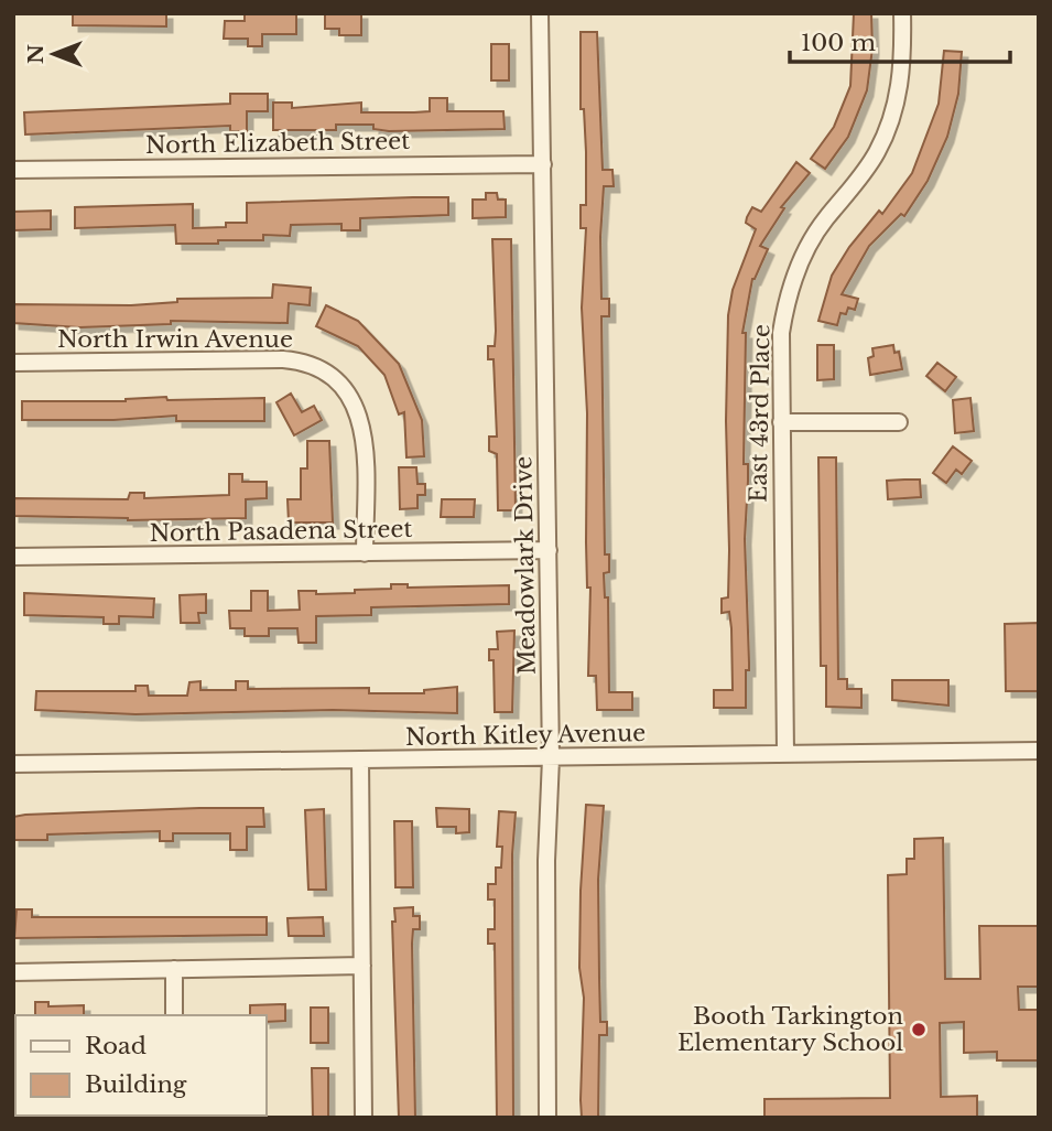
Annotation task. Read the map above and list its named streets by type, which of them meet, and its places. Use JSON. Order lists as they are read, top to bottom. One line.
{"streets":{"street":["North Elizabeth Street","North Irwin Avenue","East 43rd Place","North Pasadena Street","Meadowlark Drive","North Kitley Avenue"]},"crossings":[["North Elizabeth Street","Meadowlark Drive"],["North Irwin Avenue","North Pasadena Street"],["East 43rd Place","North Kitley Avenue"],["North Pasadena Street","Meadowlark Drive"],["Meadowlark Drive","North Kitley Avenue"]],"places":["Booth Tarkington Elementary School"],"legend":["Road","Building"],"scale_bar":"100 m","north":"left"}
